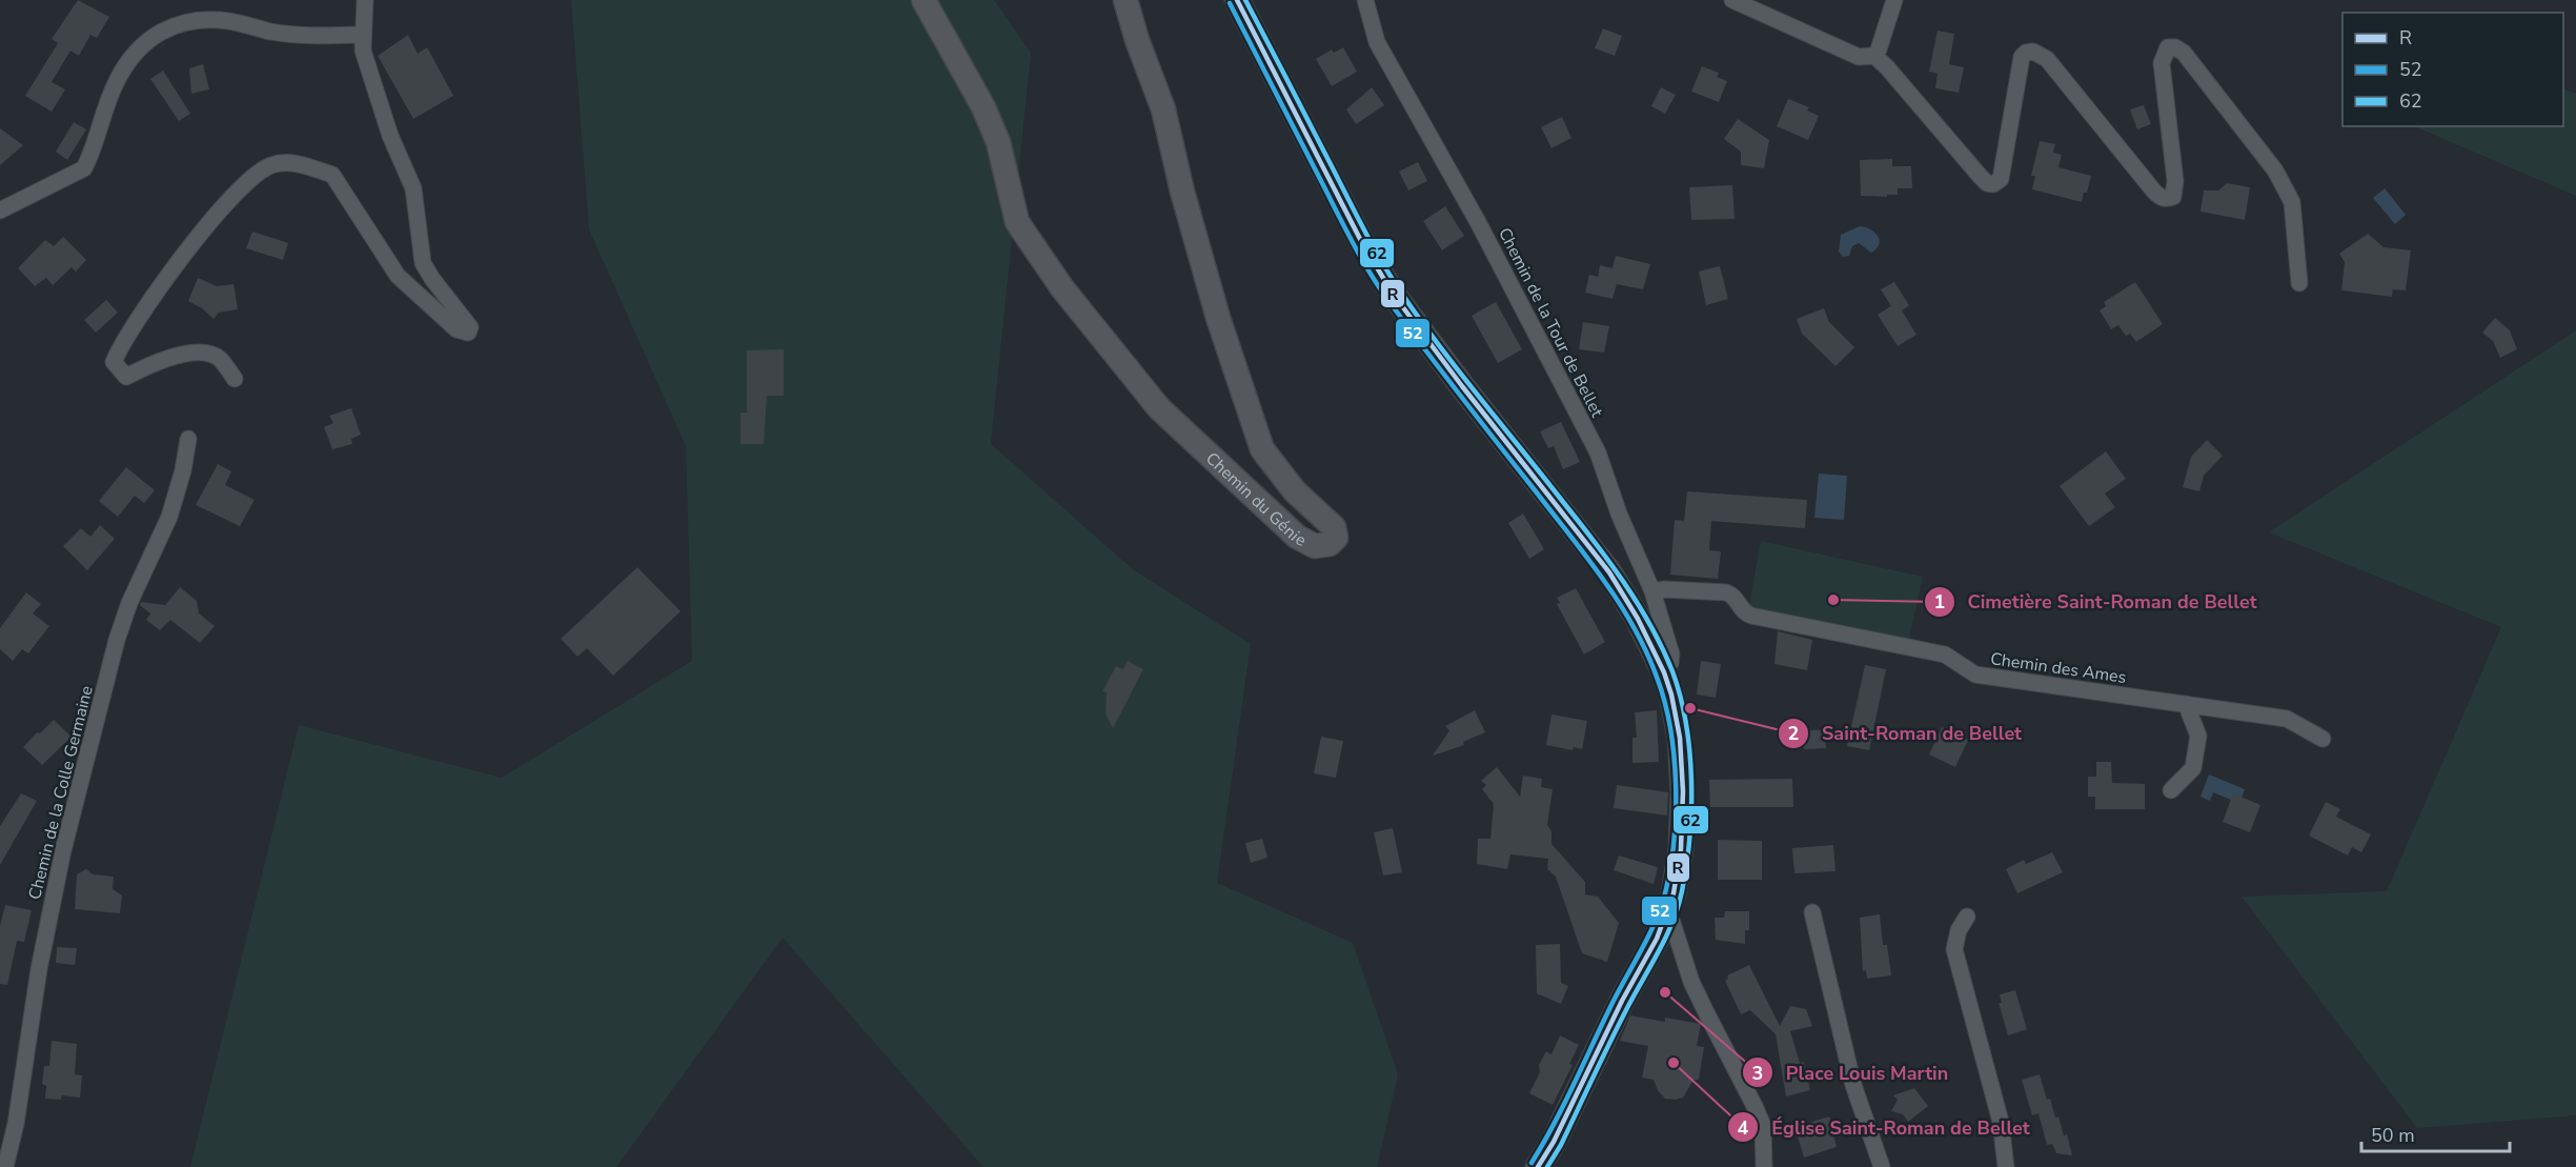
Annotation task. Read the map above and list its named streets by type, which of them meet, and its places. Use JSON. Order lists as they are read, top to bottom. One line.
{"streets":{"main road":["Chemin du Génie"],"street":["Chemin de la Tour de Bellet","Chemin des Ames","Chemin de la Colle Germaine"]},"crossings":[["Chemin de la Tour de Bellet","Chemin des Ames"]],"places":["Cimetière Saint-Roman de Bellet","Saint-Roman de Bellet","Place Louis Martin","Église Saint-Roman de Bellet"],"lines":["transit line R","transit line 62","transit line 52"],"legend":["R","52","62"],"scale_bar":"50 m"}
